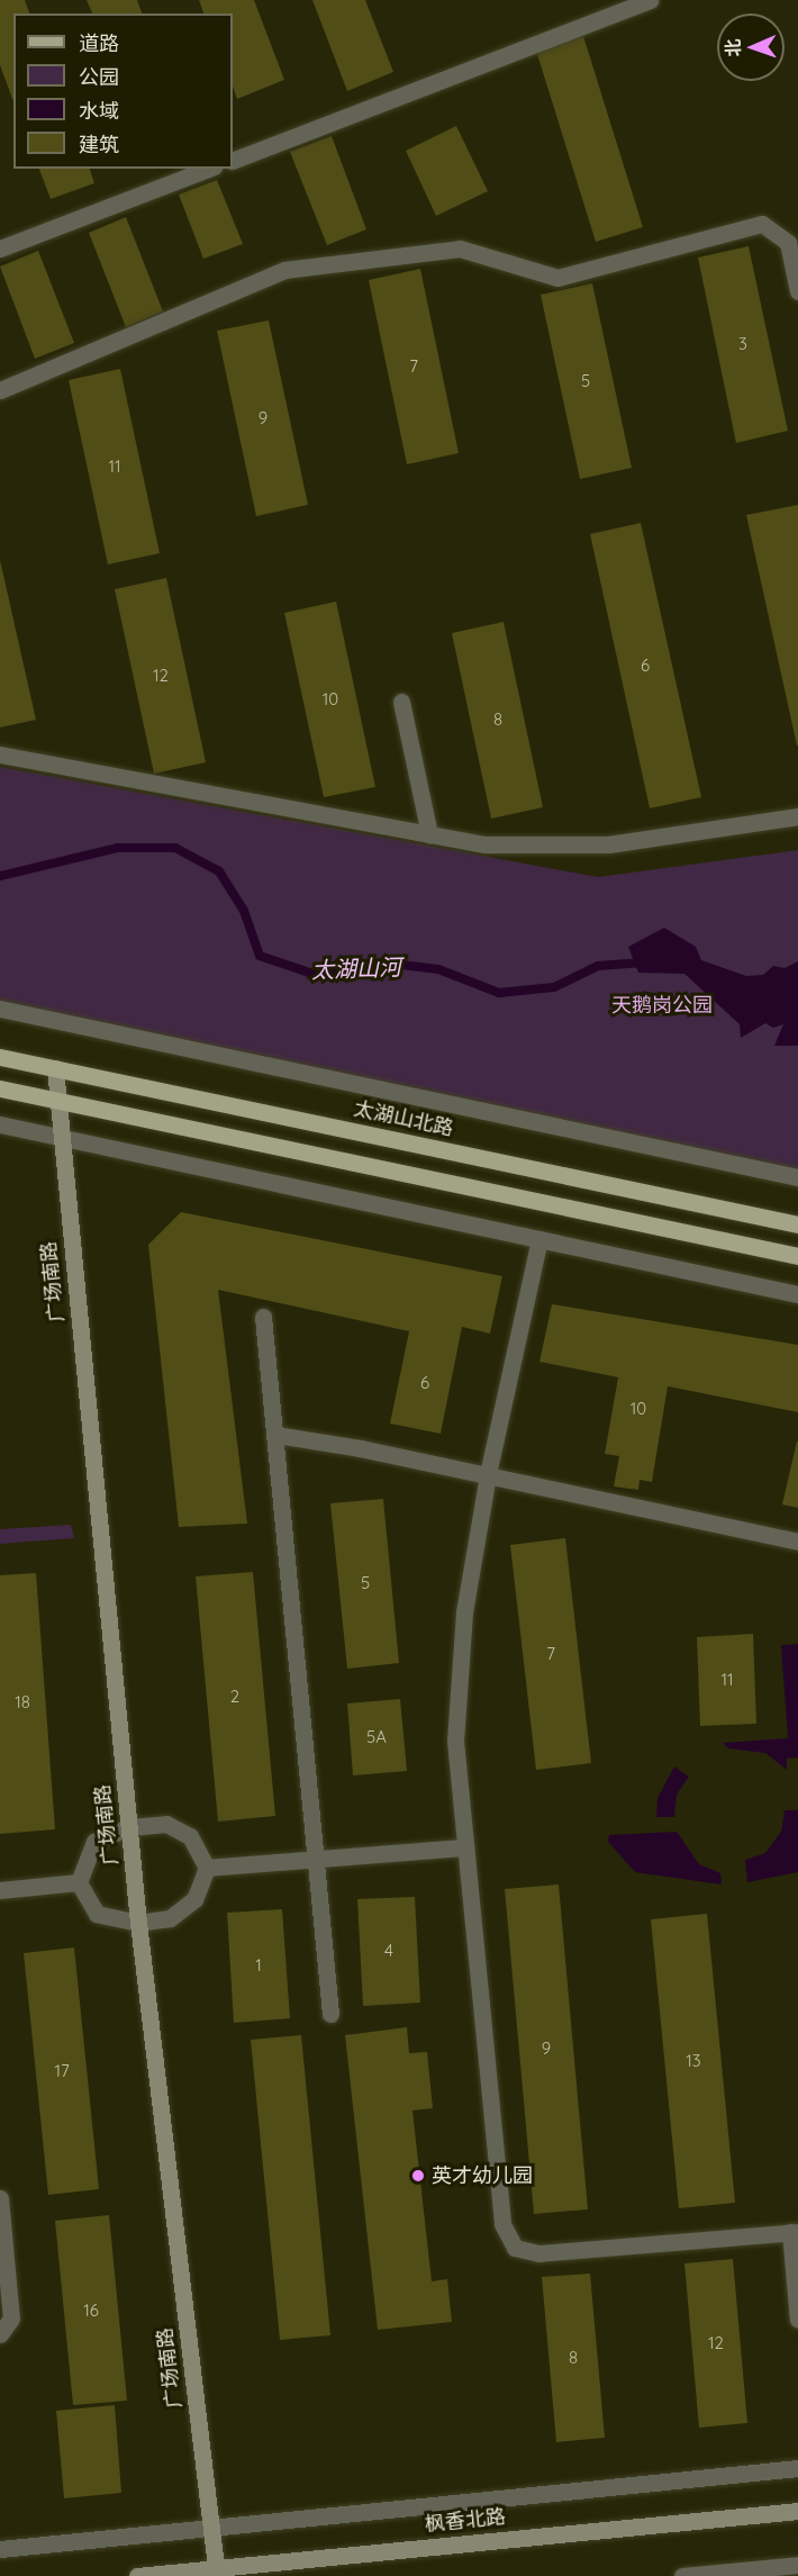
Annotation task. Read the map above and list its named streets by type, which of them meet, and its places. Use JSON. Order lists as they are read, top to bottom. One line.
{"streets":{"main road":["太湖山北路"],"street":["广场南路","枫香北路"]},"crossings":[["太湖山北路","广场南路"],["广场南路","枫香北路"]],"water":["太湖山河"],"parks":["天鹅岗公园"],"places":["英才幼儿园"],"house_numbers":["3","7","5","9","11","6","12","10","8","6","10","5","7","11","2","18","5A","4","1","9","13","17","16","12","8"],"legend":["道路","公园","水域","建筑"],"north":"left"}
